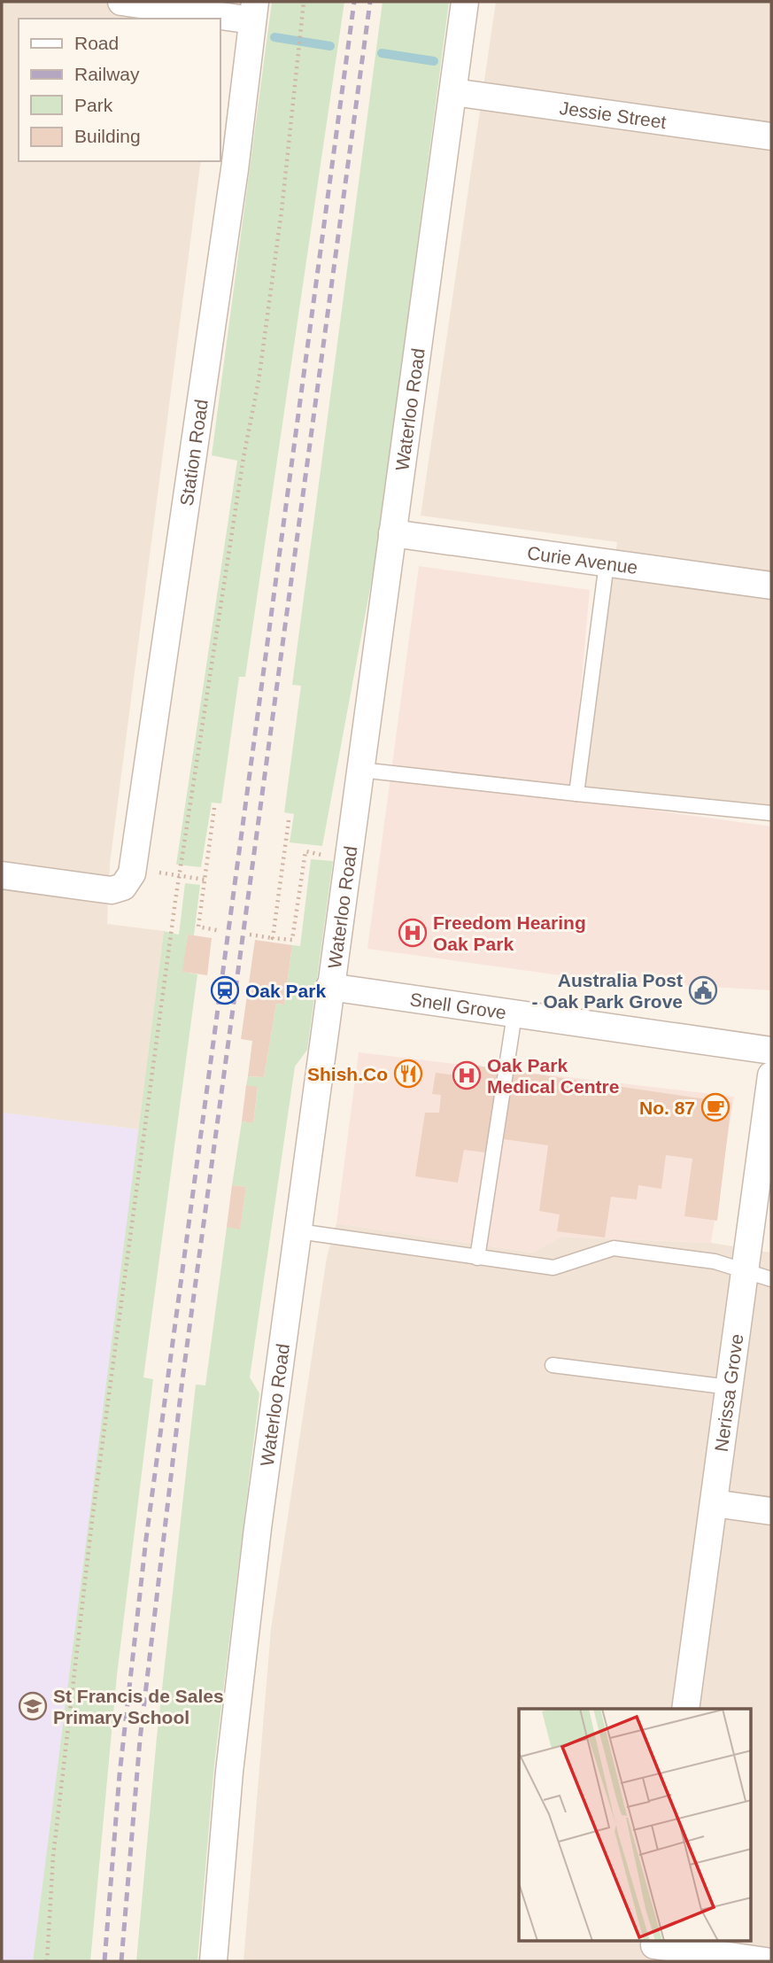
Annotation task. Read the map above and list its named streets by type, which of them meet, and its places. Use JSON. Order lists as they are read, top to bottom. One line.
{"streets":{"street":["Jessie Street","Waterloo Road","Station Road","Curie Avenue","Snell Grove","Nerissa Grove"]},"crossings":[["Jessie Street","Waterloo Road"],["Waterloo Road","Curie Avenue"],["Waterloo Road","Snell Grove"]],"places":{"hospital":["Freedom Hearing Oak Park","Oak Park Medical Centre"],"station":["Oak Park"],"public building":["Australia Post - Oak Park Grove"],"restaurant":["Shish.Co"],"cafe":["No. 87"],"school or university":["St Francis de Sales Primary School"]},"legend":["Road","Railway","Park","Building"]}
